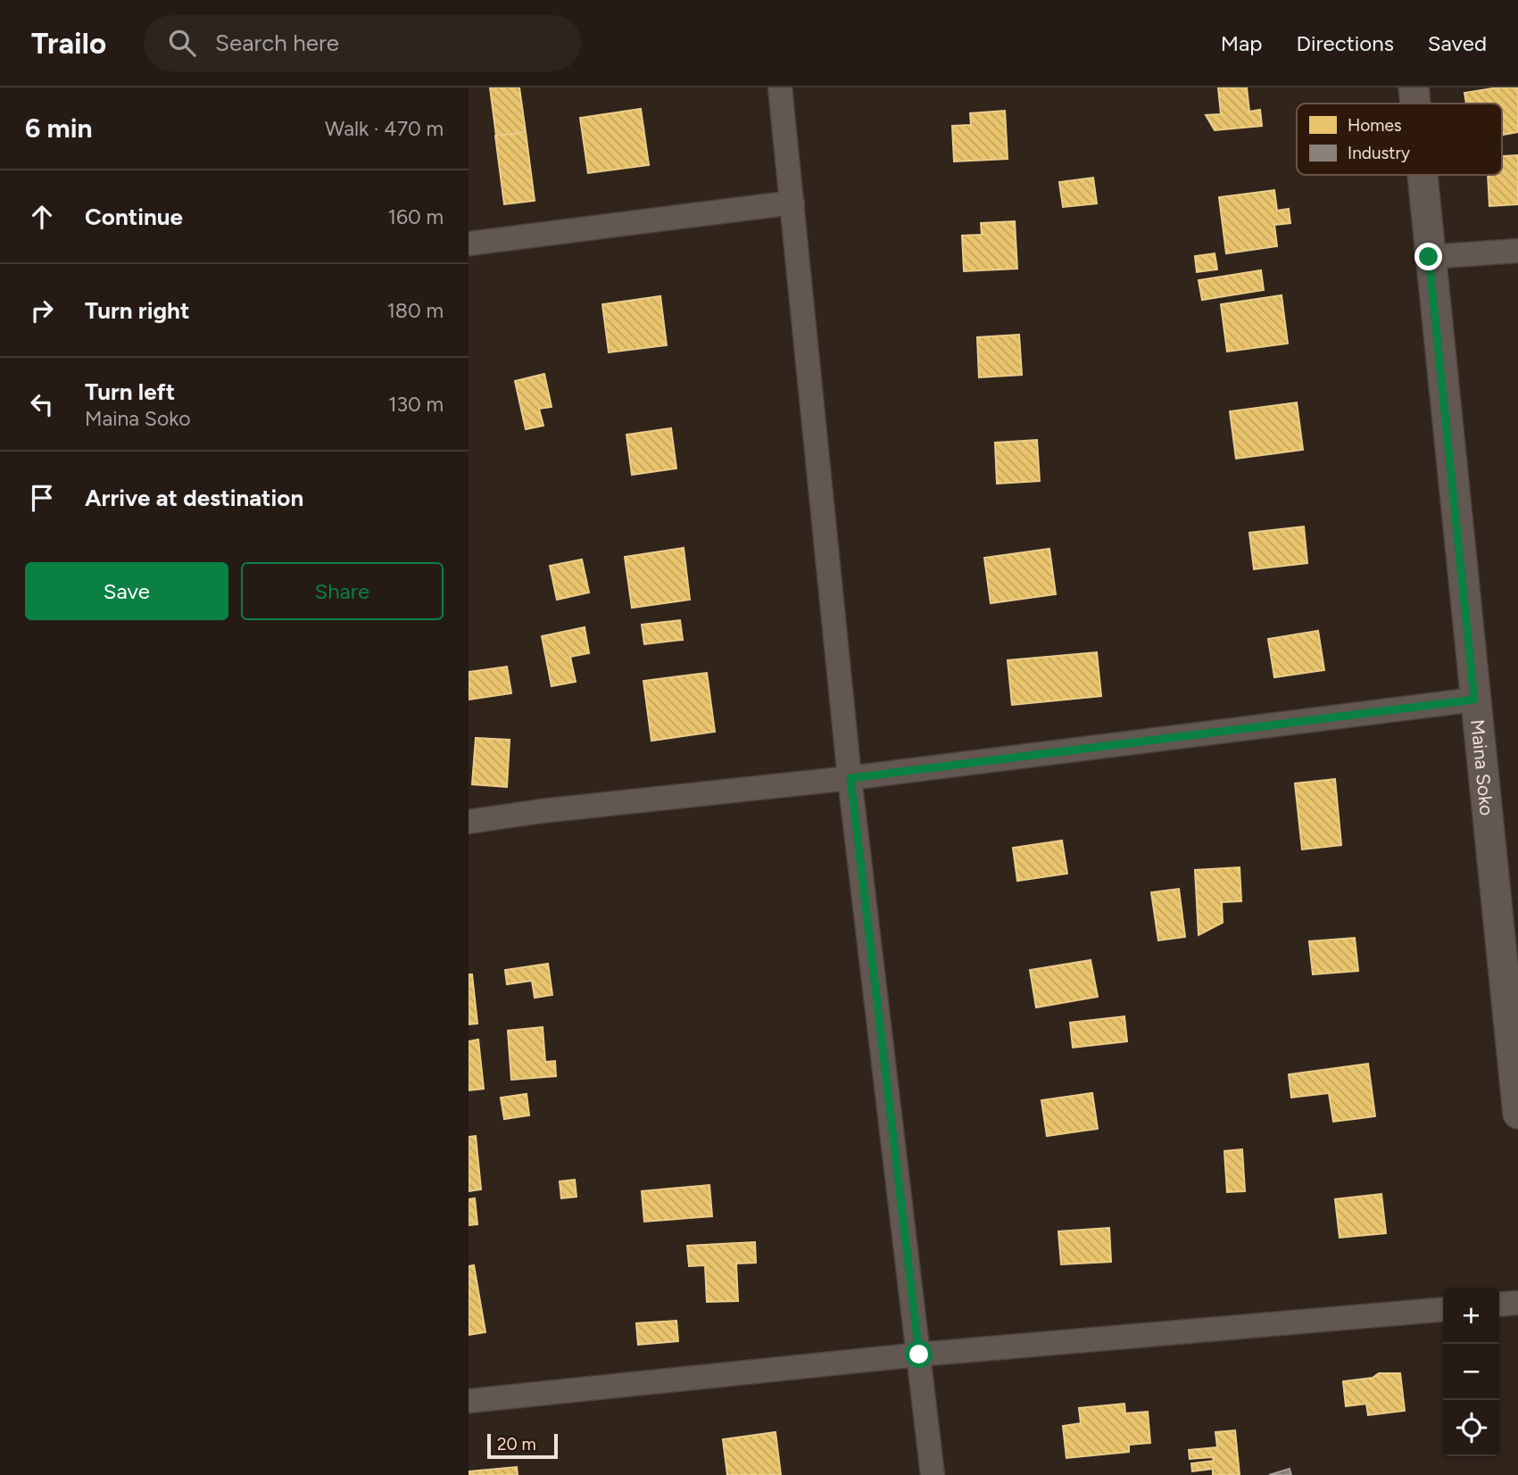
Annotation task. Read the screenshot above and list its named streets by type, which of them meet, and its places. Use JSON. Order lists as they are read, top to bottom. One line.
{"streets":{"street":["Maina Soko"]},"legend":["Homes","Industry"],"scale_bar":"20 m","page":{"header":"Trailo","search":"Search here","nav":["Map","Directions","Saved"],"heading":["6 min","Walk · 470 m"],"list":[["Continue","160 m"],["Turn right","180 m"],["Turn left","Maina Soko","130 m"],"Arrive at destination"],"buttons":["Save","Share"],"map_buttons":["+","−"],"scale":"20 m"}}
